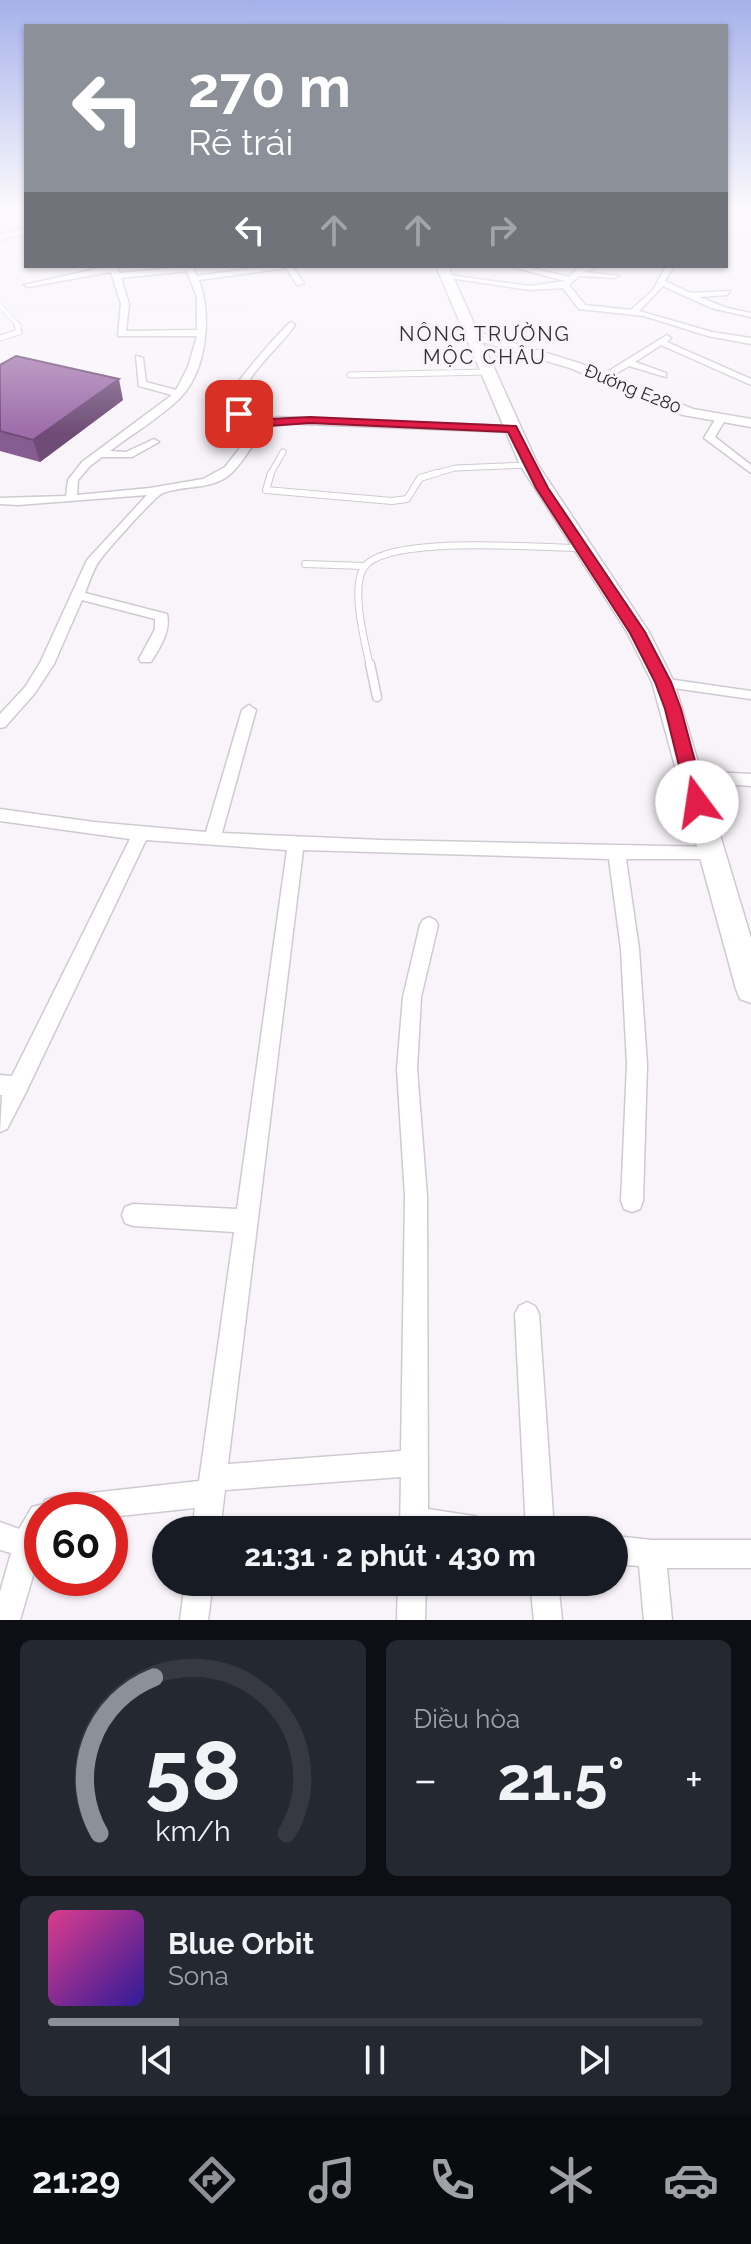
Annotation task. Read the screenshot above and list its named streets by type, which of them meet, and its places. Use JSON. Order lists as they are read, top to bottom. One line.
{"streets":{"main road":["Đường E280"]},"districts":["NÔNG TRƯỜNG MỘC CHÂU"],"page":{"turn":["270 m","Rẽ trái"],"limit":"60","trip":"21:31 · 2 phút · 430 m","tile":"Điều hòa","heat":["−","21.5°","+"],"song":["Blue Orbit","Sona"],"tabs":"21:29","gauge":["58","km/h"]}}
